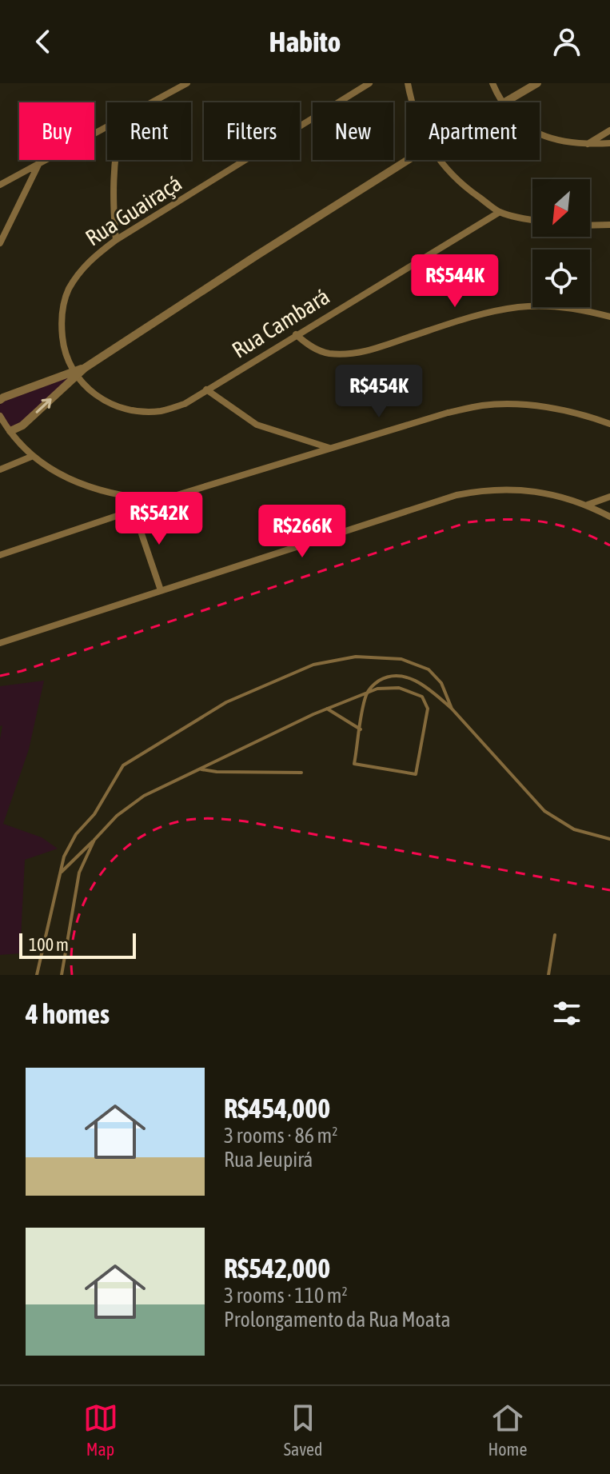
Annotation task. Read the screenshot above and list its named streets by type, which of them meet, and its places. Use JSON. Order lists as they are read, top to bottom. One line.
{"streets":{"street":["Rua Guairaçá","Rua Cambará"]},"crossings":[["Rua Guairaçá","Rua Cambará"]],"scale_bar":"100 m","north":"bottom left","page":{"header":"Habito","chip":["Buy","Rent","Filters","New","Apartment"],"price":["R$544K","R$454K","R$542K","R$266K"],"scale":"100 m","heading":"4 homes","list":[{"name":"R$454,000","note":"3 rooms · 86 m² · Rua Jeupirá"},{"name":"R$542,000","note":"3 rooms · 110 m² · Prolongamento da Rua Moata"}],"tabs":["Map","Saved","Home"]}}
